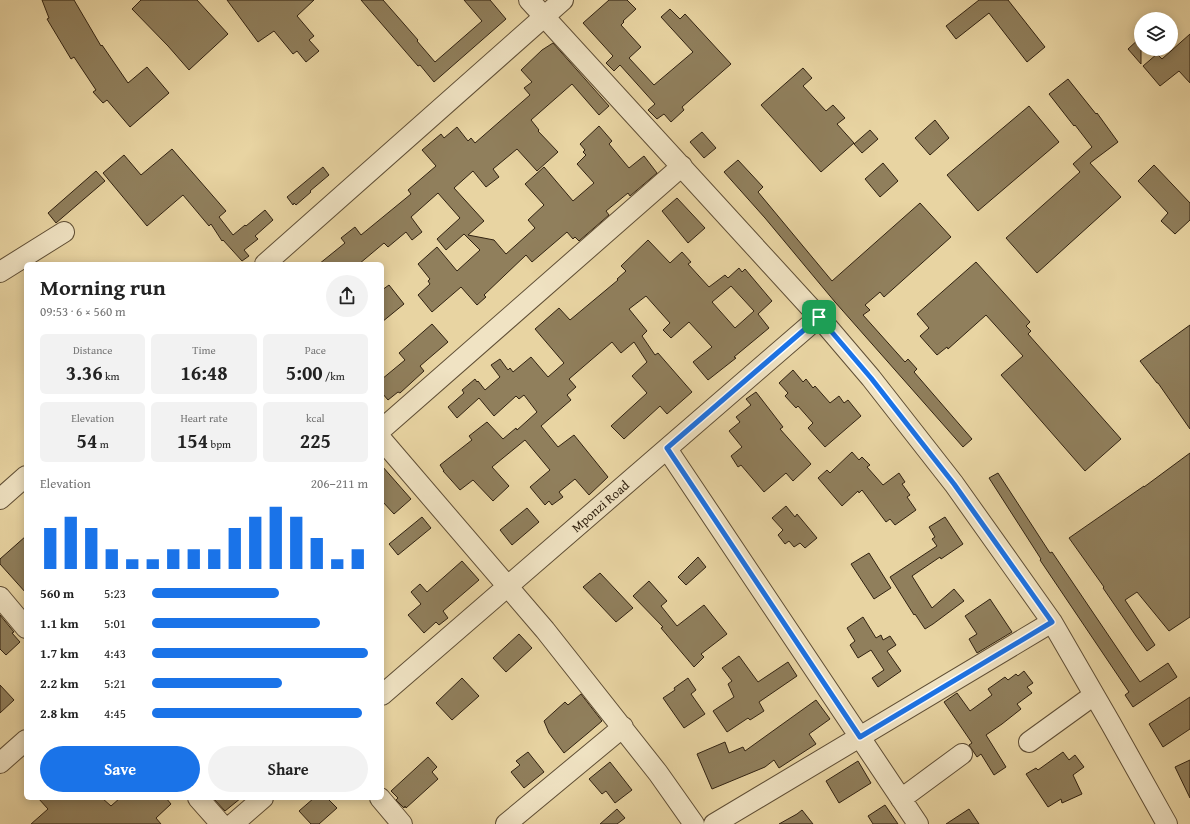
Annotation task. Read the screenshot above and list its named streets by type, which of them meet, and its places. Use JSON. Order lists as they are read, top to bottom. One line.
{"streets":{"street":["Mponzi Road"]},"page":{"heading":["Morning run","09:53 · 6 × 560 m"],"stats":[["Distance","3.36 km"],["Time","16:48"],["Pace","5:00 /km"],["Elevation","54 m"],["Heart rate","154 bpm"],["kcal","225"]],"chart":["Elevation","206–211 m"],"list":[{"name":"560 m","note":"5:23"},{"name":"1.1 km","note":"5:01"},{"name":"1.7 km","note":"4:43"},{"name":"2.2 km","note":"5:21"},{"name":"2.8 km","note":"4:45"}],"buttons":["Save","Share"]}}
